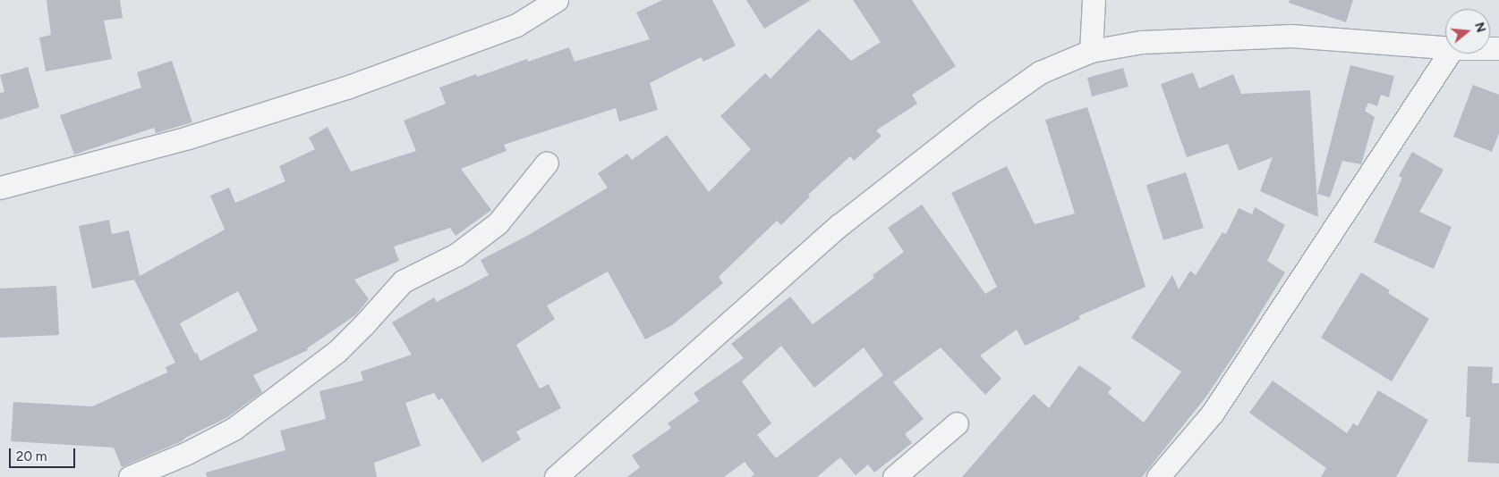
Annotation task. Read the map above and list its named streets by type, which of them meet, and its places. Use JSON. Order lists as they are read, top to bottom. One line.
{"scale_bar":"20 m","north":"right"}
